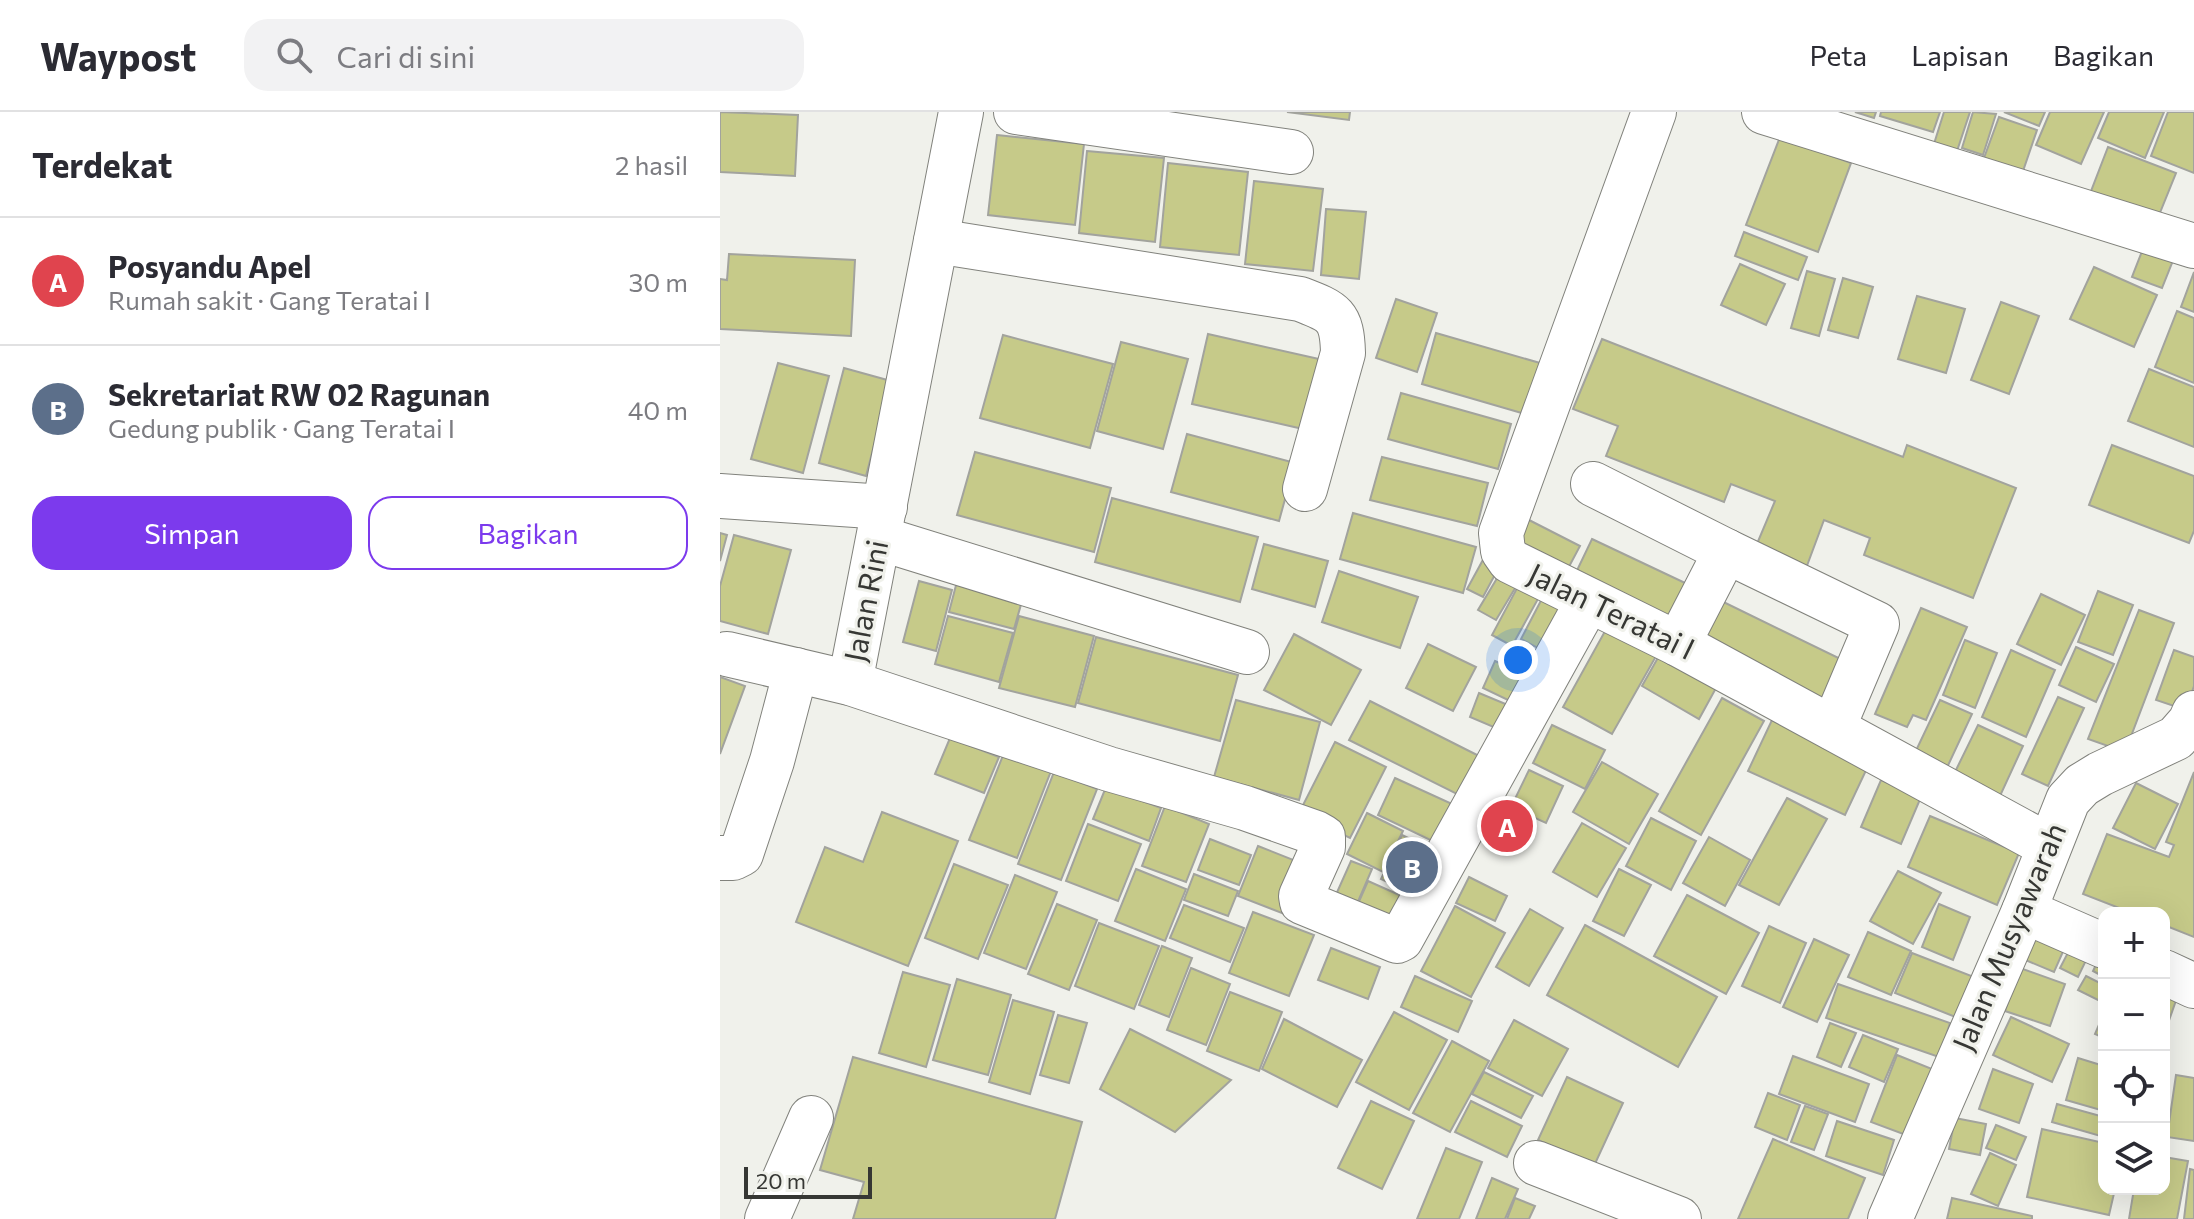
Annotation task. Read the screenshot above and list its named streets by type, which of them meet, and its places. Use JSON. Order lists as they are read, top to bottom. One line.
{"streets":{"street":["Jalan Rini","Jalan Teratai I","Jalan Musyawarah"]},"crossings":[["Jalan Rini","Jalan Teratai I"],["Jalan Teratai I","Jalan Musyawarah"]],"scale_bar":"20 m","page":{"header":"Waypost","search":"Cari di sini","nav":["Peta","Lapisan","Bagikan"],"heading":["Terdekat","2 hasil"],"list":[{"mark":"A","name":"Posyandu Apel","note":"Rumah sakit · Gang Teratai I","value":"30 m"},{"mark":"B","name":"Sekretariat RW 02 Ragunan","note":"Gedung publik · Gang Teratai I","value":"40 m"}],"buttons":["Simpan","Bagikan"],"pins":["A","B"],"map_buttons":["+","−"],"scale":"20 m"}}
